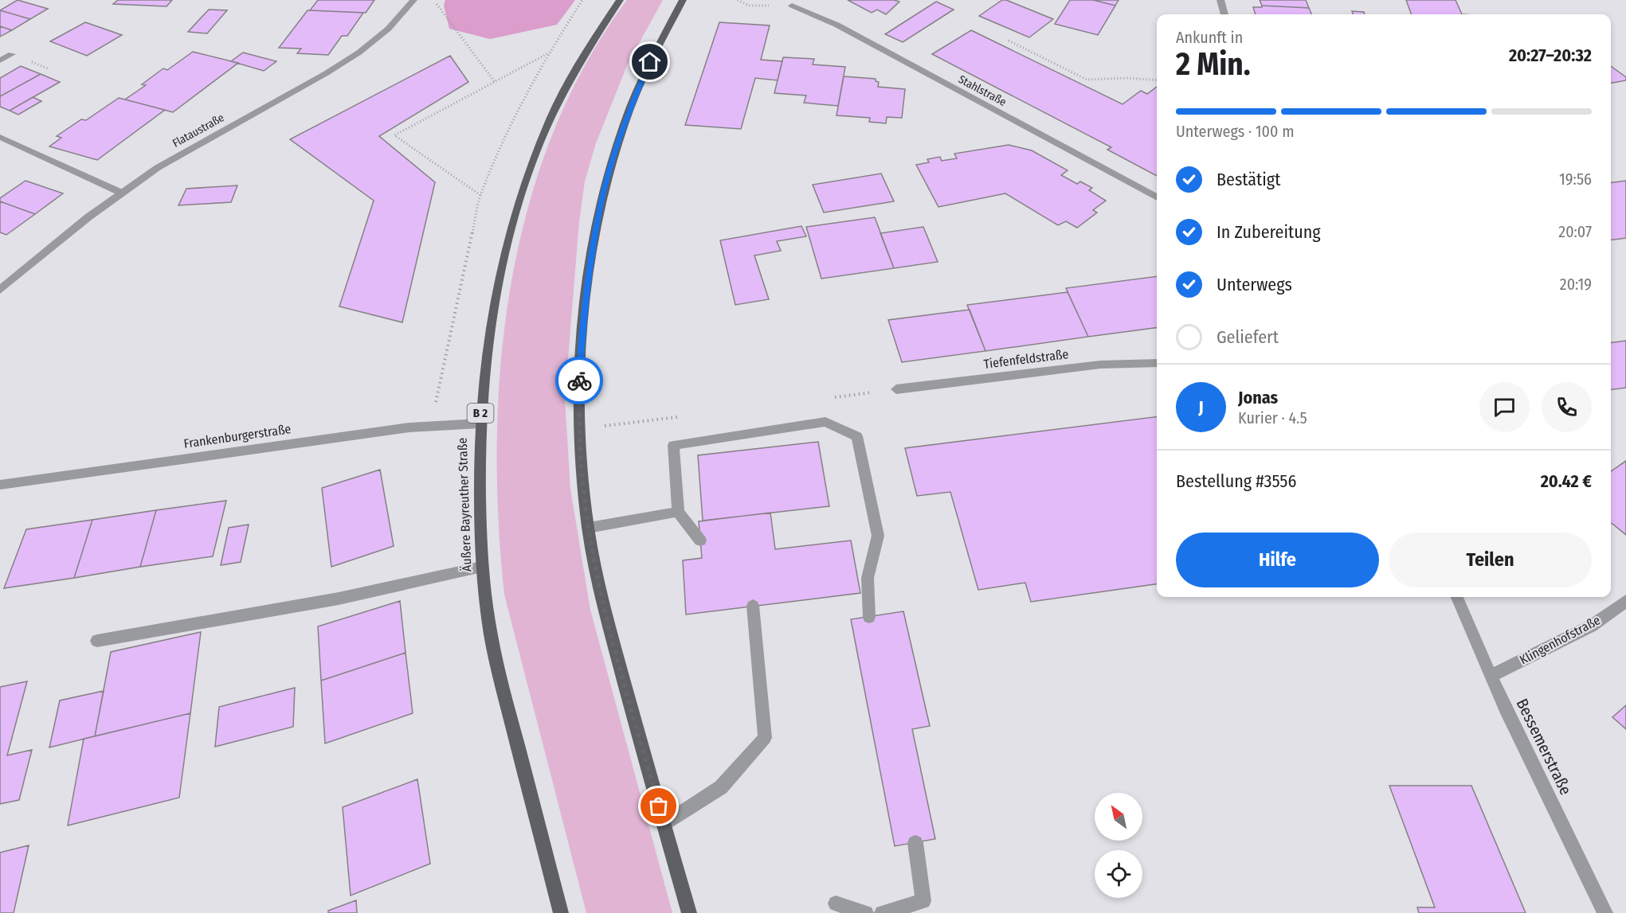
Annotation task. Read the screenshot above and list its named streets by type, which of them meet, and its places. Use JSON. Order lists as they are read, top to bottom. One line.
{"streets":{"main road":["B 2","Äußere Bayreuther Straße"],"street":["Stahlstraße","Flataustraße","Tiefenfeldstraße","Frankenburgerstraße","Klingenhofstraße","Bessemerstraße"]},"crossings":[["Frankenburgerstraße","Äußere Bayreuther Straße"],["Klingenhofstraße","Bessemerstraße"]],"north":"top left","page":{"heading":["2 Min.","Ankunft in","20:27–20:32"],"panel":["Jonas","Kurier · 4.5","Bestellung #3556","20.42 €"],"bar":"Unterwegs · 100 m","list":[["Bestätigt","19:56"],["In Zubereitung","20:07"],["Unterwegs","20:19"],"Geliefert"],"round":"J","buttons":["Hilfe","Teilen"]}}
